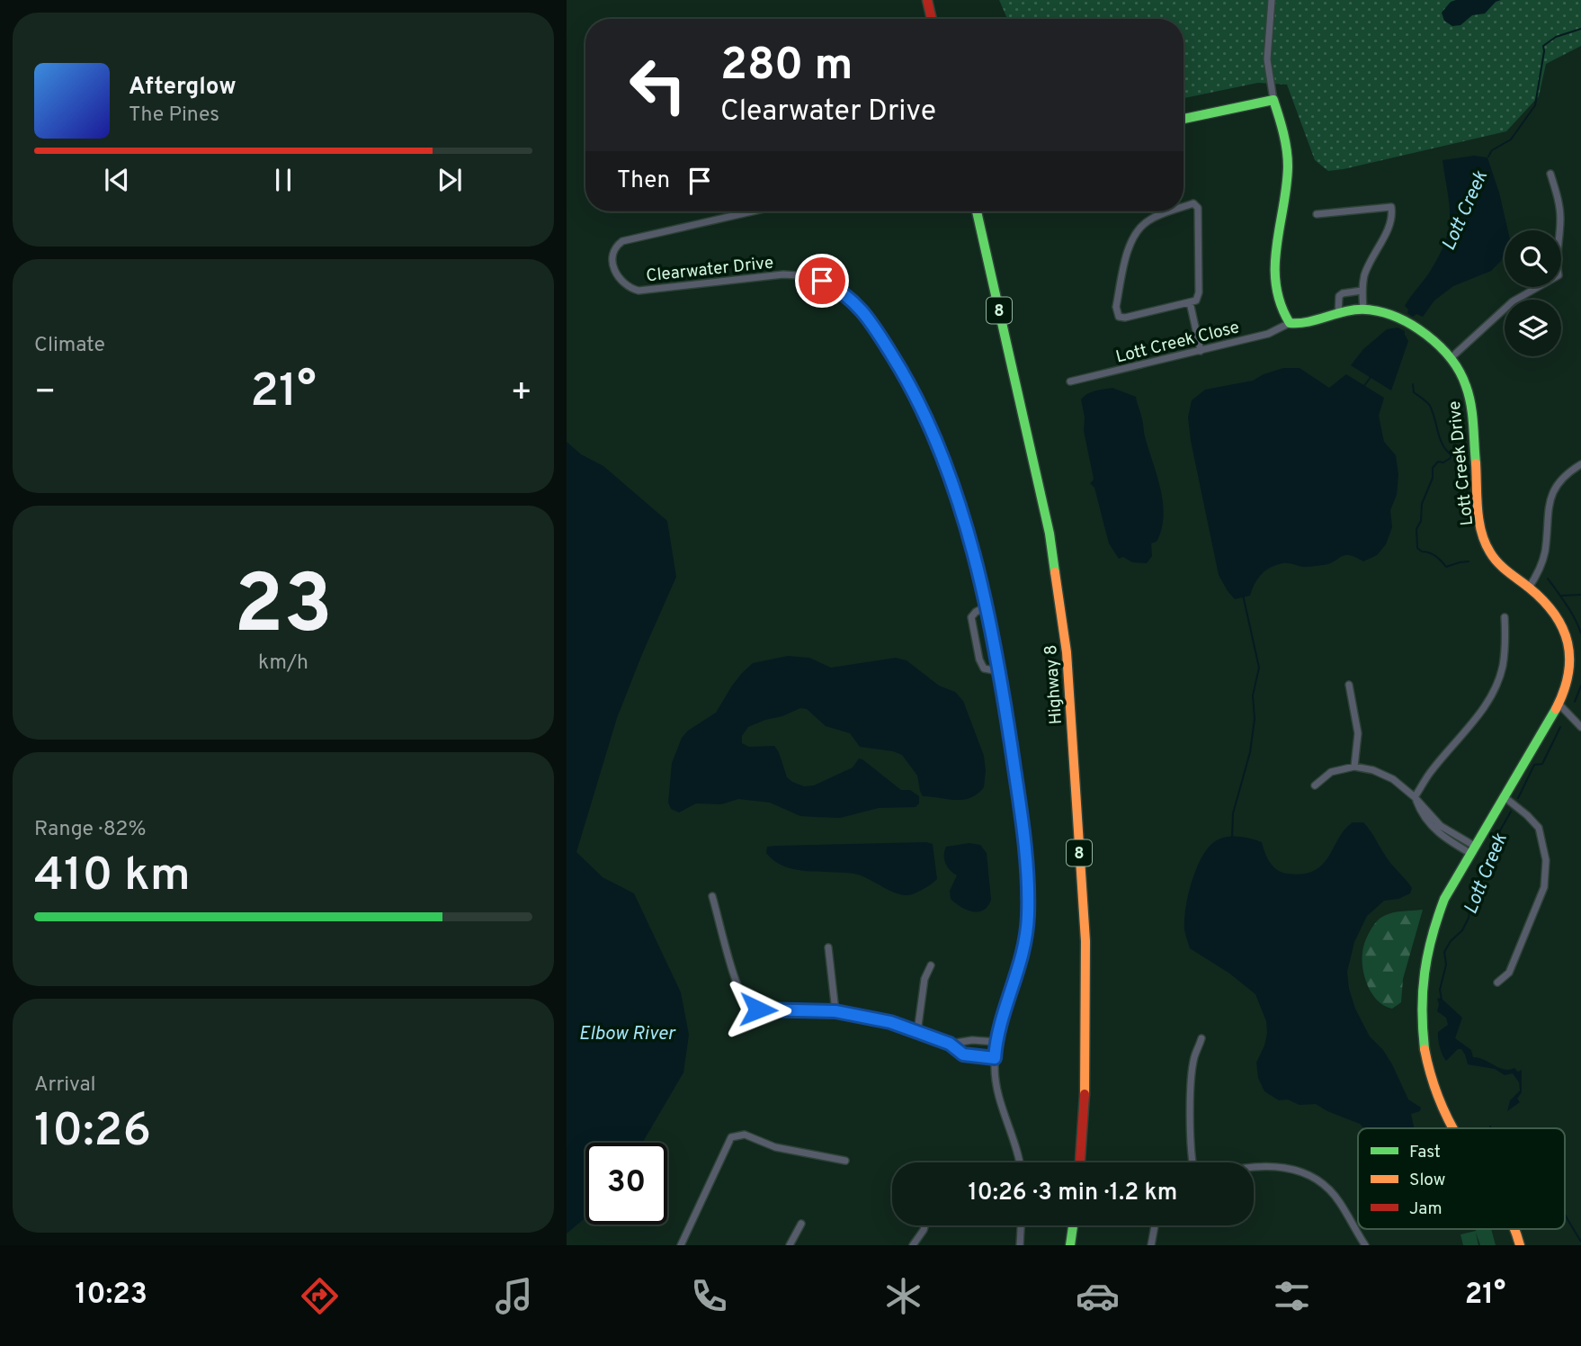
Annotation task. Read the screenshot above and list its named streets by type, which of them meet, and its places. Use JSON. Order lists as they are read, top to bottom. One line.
{"streets":{"street":["Clearwater Drive","8","Lott Creek Close","Lott Creek Drive","Highway 8"]},"crossings":[["Lott Creek Close","Lott Creek Drive"]],"water":["Lott Creek","Elbow River"],"legend":["Fast","Slow","Jam"],"page":{"turn":["280 m","Clearwater Drive"],"song":["Afterglow","The Pines"],"then":"Then","tile":["Climate",["23","km/h"],["Range · 82%","410 km"],["Arrival","10:26"]],"heat":["−","21°","+"],"limit":"30","trip":"10:26 · 3 min · 1.2 km","tabs":["10:23","21°"]}}
